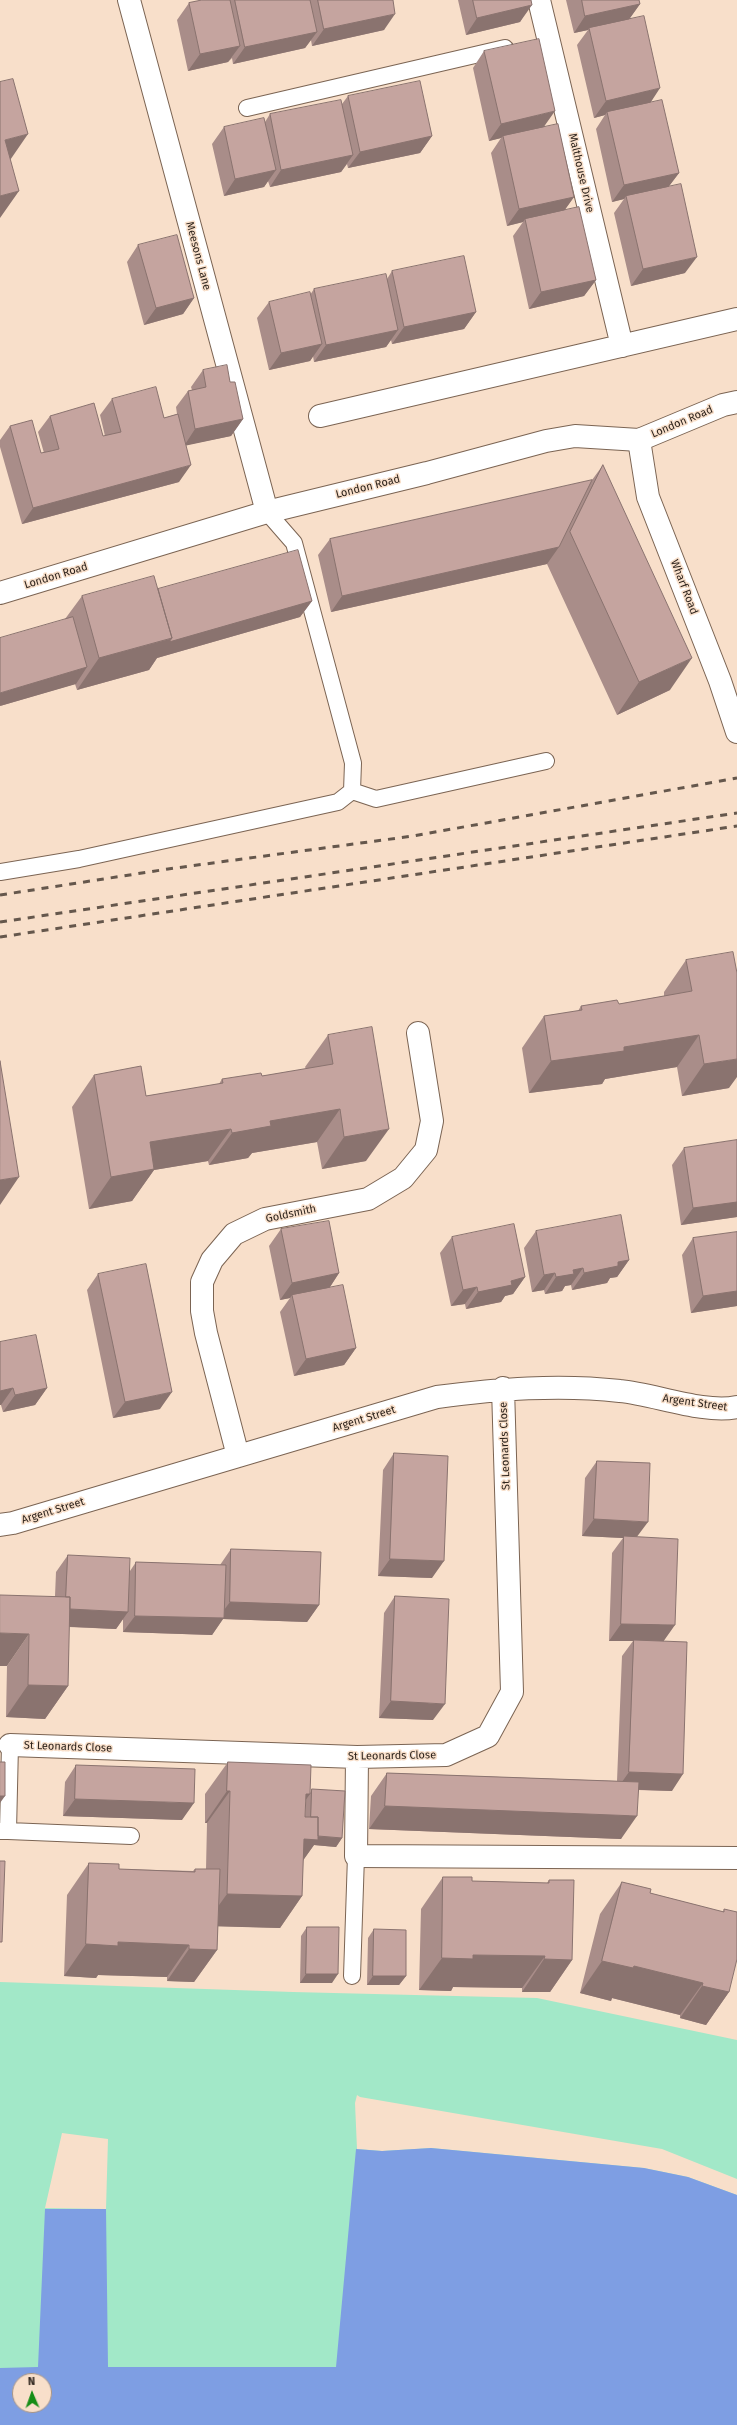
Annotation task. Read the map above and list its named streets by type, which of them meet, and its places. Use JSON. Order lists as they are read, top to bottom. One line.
{"streets":{"street":["Malthouse Drive","Meesons Lane","London Road","Wharf Road","Goldsmith","Argent Street","St Leonards Close"]},"crossings":[["Meesons Lane","London Road"],["London Road","Wharf Road"],["Goldsmith","Argent Street"],["Argent Street","St Leonards Close"]],"north":"top"}
